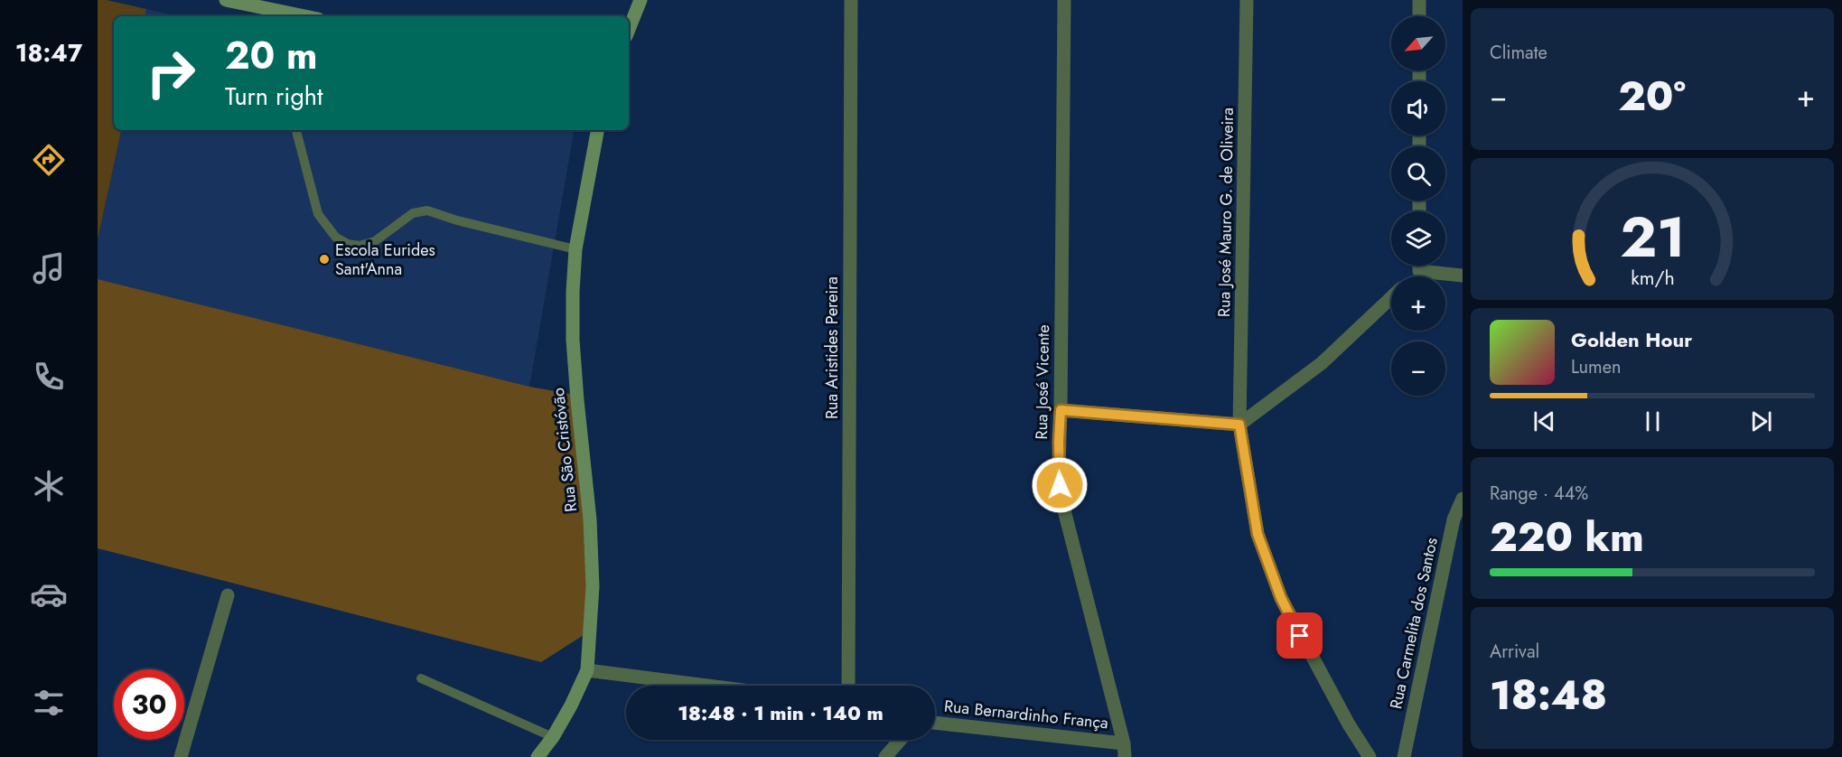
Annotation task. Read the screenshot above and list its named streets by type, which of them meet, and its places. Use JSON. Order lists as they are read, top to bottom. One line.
{"streets":{"main road":["Rua São Cristóvão"],"street":["Rua José Mauro G. de Oliveira","Rua Aristides Pereira","Rua José Vicente","Rua Carmelita dos Santos","Rua Bernardinho França"]},"crossings":[["Rua José Vicente","Rua Bernardinho França"]],"places":["Escola Eurides Sant'Anna"],"north":"bottom left","page":{"tabs":"18:47","tile":["Climate",["Range · 44%","220 km"],["Arrival","18:48"]],"map_buttons":["+","−"],"turn":["20 m","Turn right"],"heat":["−","20°","+"],"song":["Golden Hour","Lumen"],"limit":"30","trip":"18:48 · 1 min · 140 m","gauge":["21","km/h"]}}
